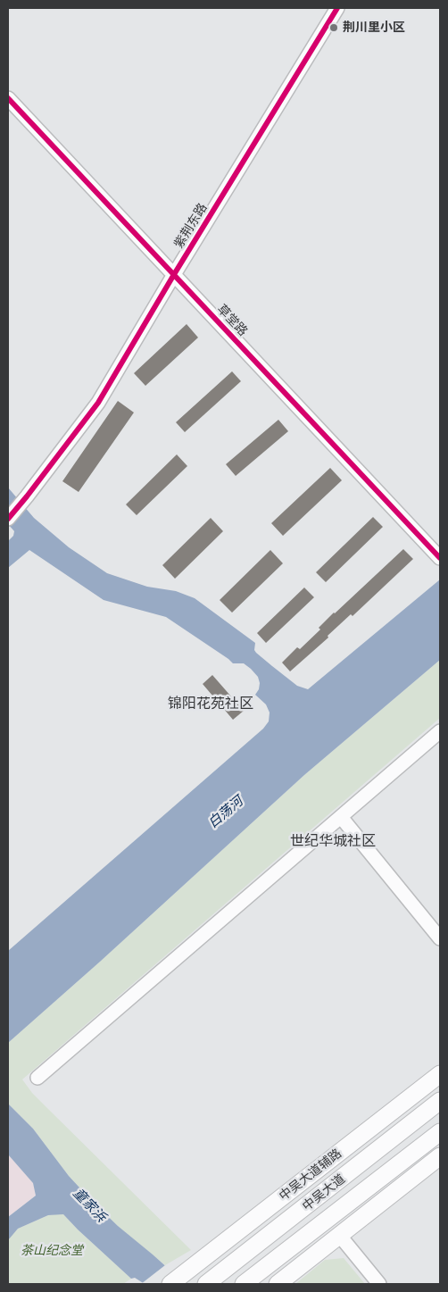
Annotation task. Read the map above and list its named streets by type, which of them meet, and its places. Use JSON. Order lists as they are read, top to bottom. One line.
{"streets":{"main road":["中吴大道辅路","中吴大道"],"street":["紫荆东路","草堂路"]},"crossings":[["紫荆东路","草堂路"]],"districts":["锦阳花苑社区","世纪华城社区"],"water":["白荡河","童家浜"],"parks":["茶山纪念堂"],"places":["荆川里小区"]}
